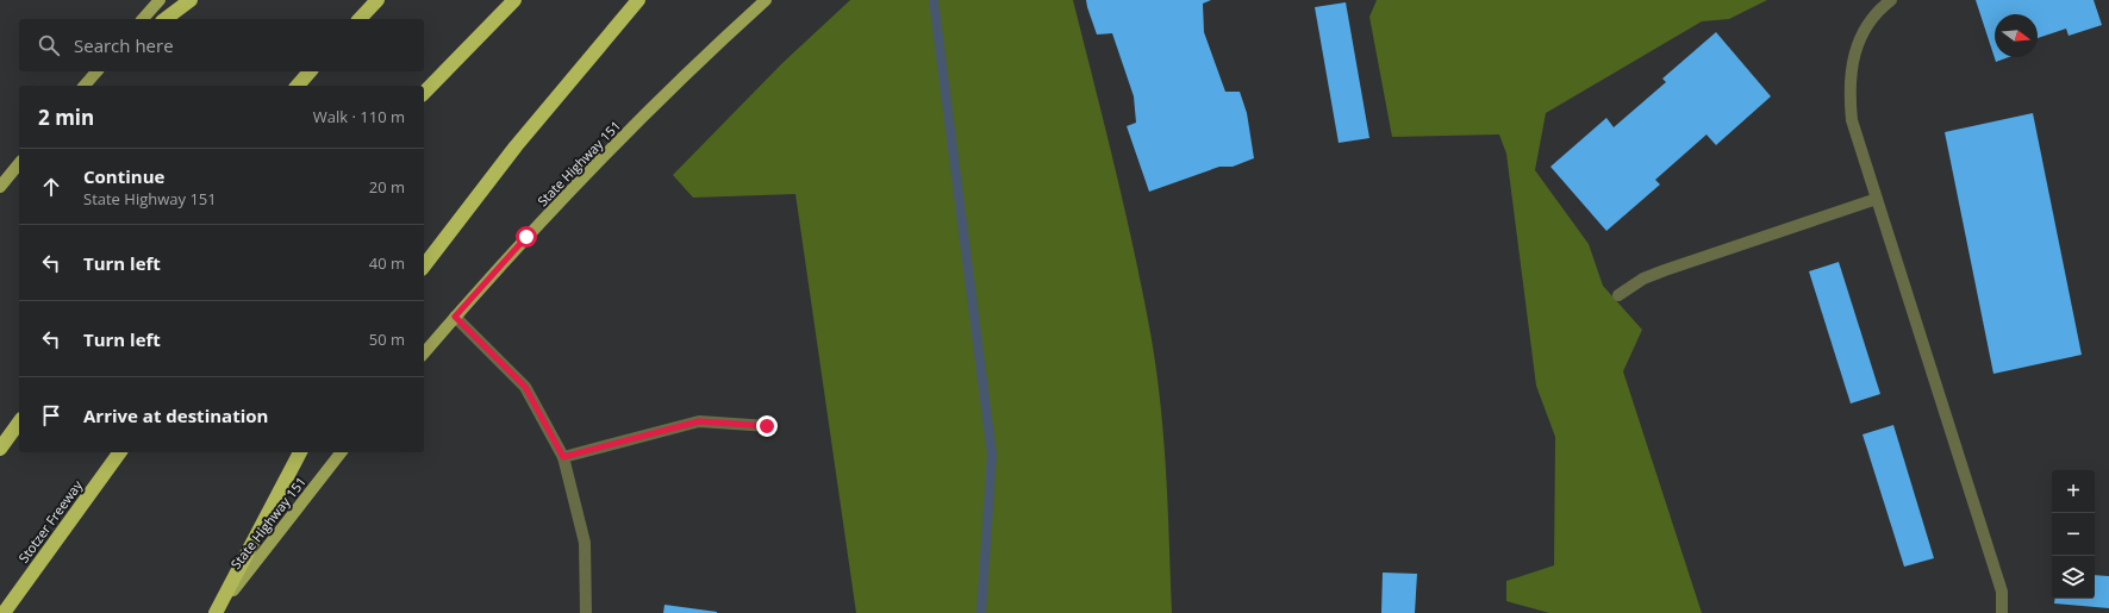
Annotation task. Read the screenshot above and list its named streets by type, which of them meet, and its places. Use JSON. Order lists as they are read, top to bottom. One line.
{"streets":{"highway":["Stotzer Freeway"],"main road":["State Highway 151"]},"north":"right","page":{"search":"Search here","heading":["2 min","Walk · 110 m"],"list":[["Continue","State Highway 151","20 m"],["Turn left","40 m"],["Turn left","50 m"],"Arrive at destination"],"map_buttons":["+","−"]}}
